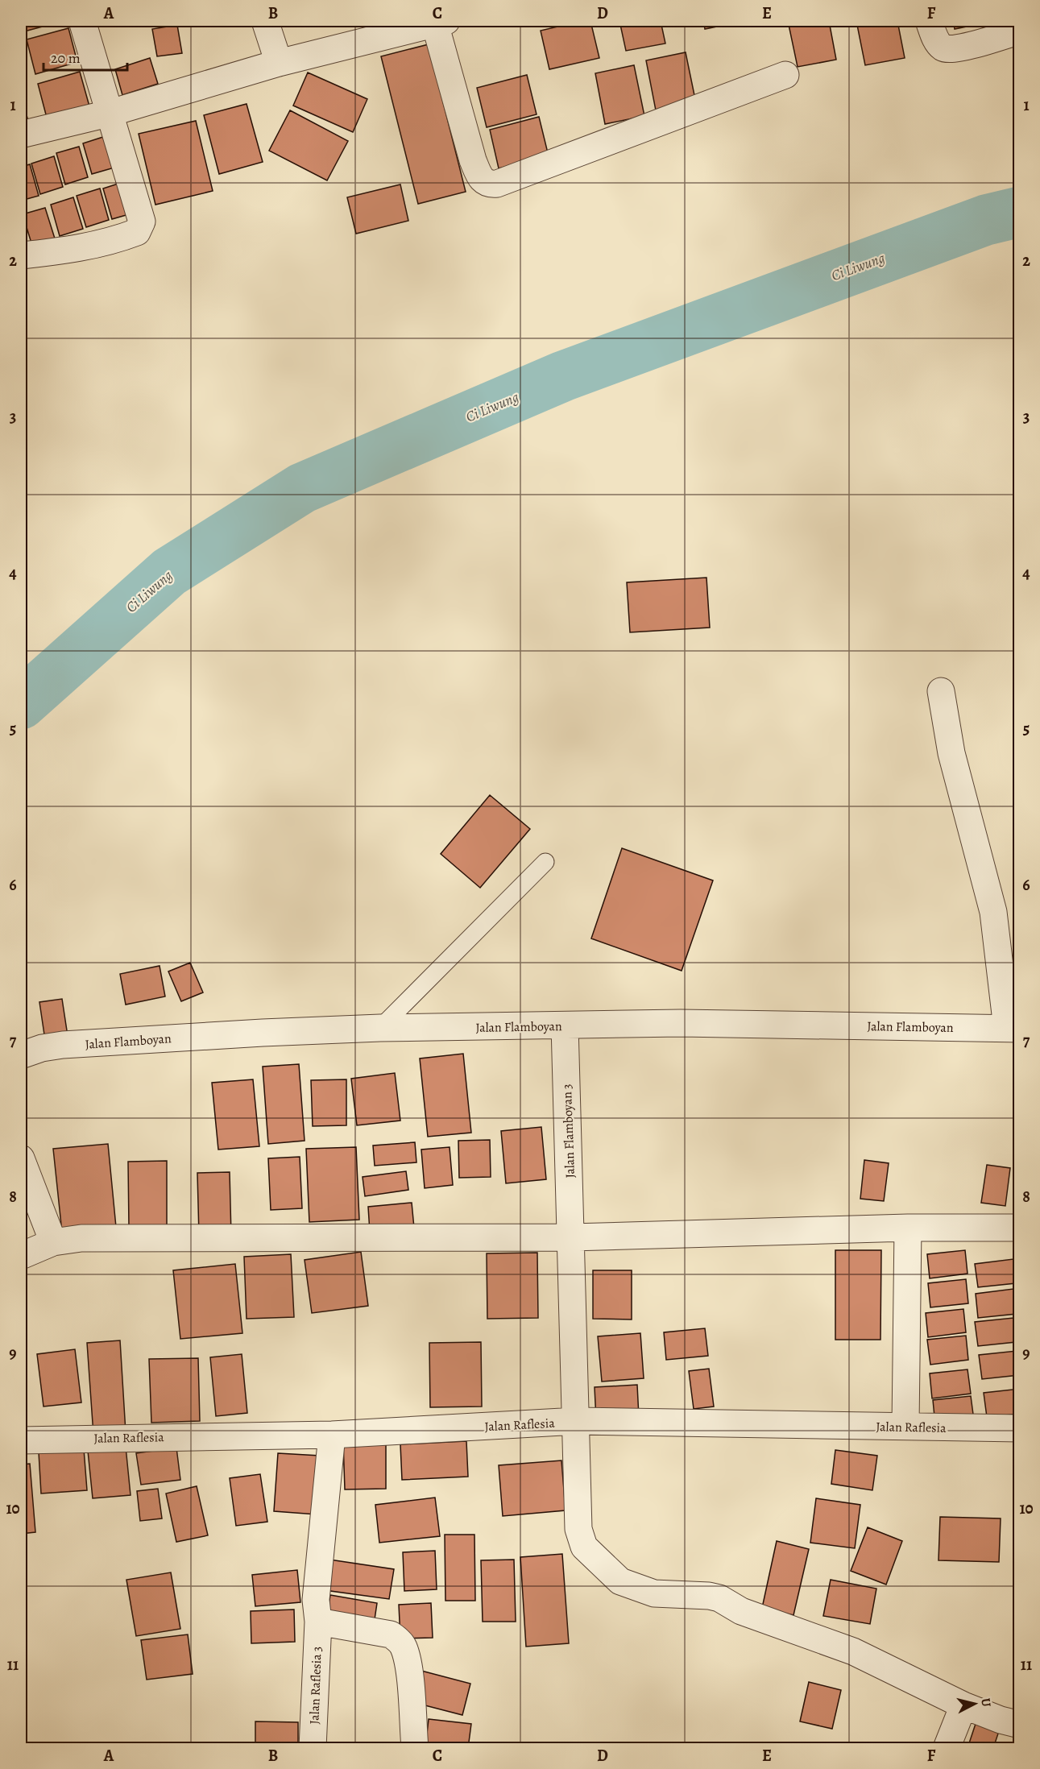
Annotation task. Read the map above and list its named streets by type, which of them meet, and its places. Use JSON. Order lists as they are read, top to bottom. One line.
{"streets":{"street":["Jalan Flamboyan","Jalan Flamboyan 3","Jalan Raflesia","Jalan Raflesia 3"]},"crossings":[["Jalan Flamboyan","Jalan Flamboyan 3"],["Jalan Flamboyan 3","Jalan Raflesia"],["Jalan Raflesia","Jalan Raflesia 3"]],"water":["Ci Liwung"],"scale_bar":"20 m","north":"right","grid":{"columns":["A","B","C","D","E","F"],"rows":["1","2","3","4","5","6","7","8","9","10","11"]}}
